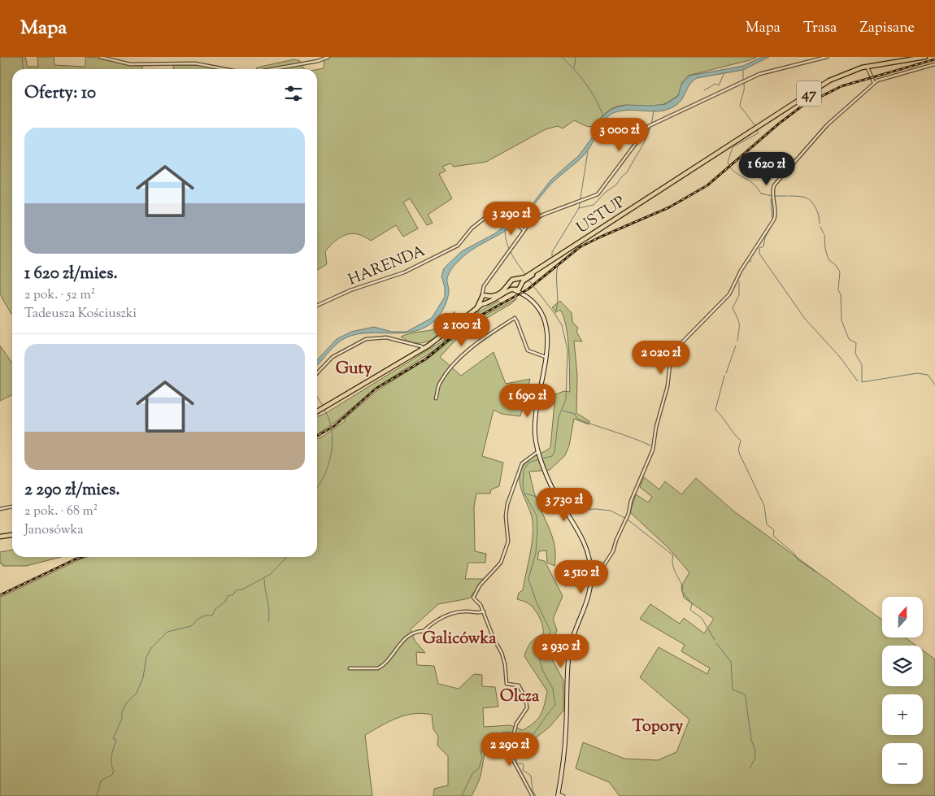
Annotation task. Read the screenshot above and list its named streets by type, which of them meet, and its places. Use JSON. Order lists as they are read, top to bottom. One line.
{"streets":{"main road":["47","USTUP"],"street":["HARENDA"]},"crossings":[["47","USTUP"],["USTUP","HARENDA"]],"districts":["Guty","Galicówka","Olcza","Topory"],"north":"top","page":{"header":"Mapa","nav":["Mapa","Trasa","Zapisane"],"heading":"Oferty: 10","price":["3 000 zł","1 620 zł","3 290 zł","2 100 zł","2 020 zł","1 690 zł","3 730 zł","2 510 zł","2 930 zł","2 290 zł"],"list":[{"name":"1 620 zł/mies.","note":"2 pok. · 52 m² · Tadeusza Kościuszki"},{"name":"2 290 zł/mies.","note":"2 pok. · 68 m² · Janosówka"}],"map_buttons":["+","−"]}}
